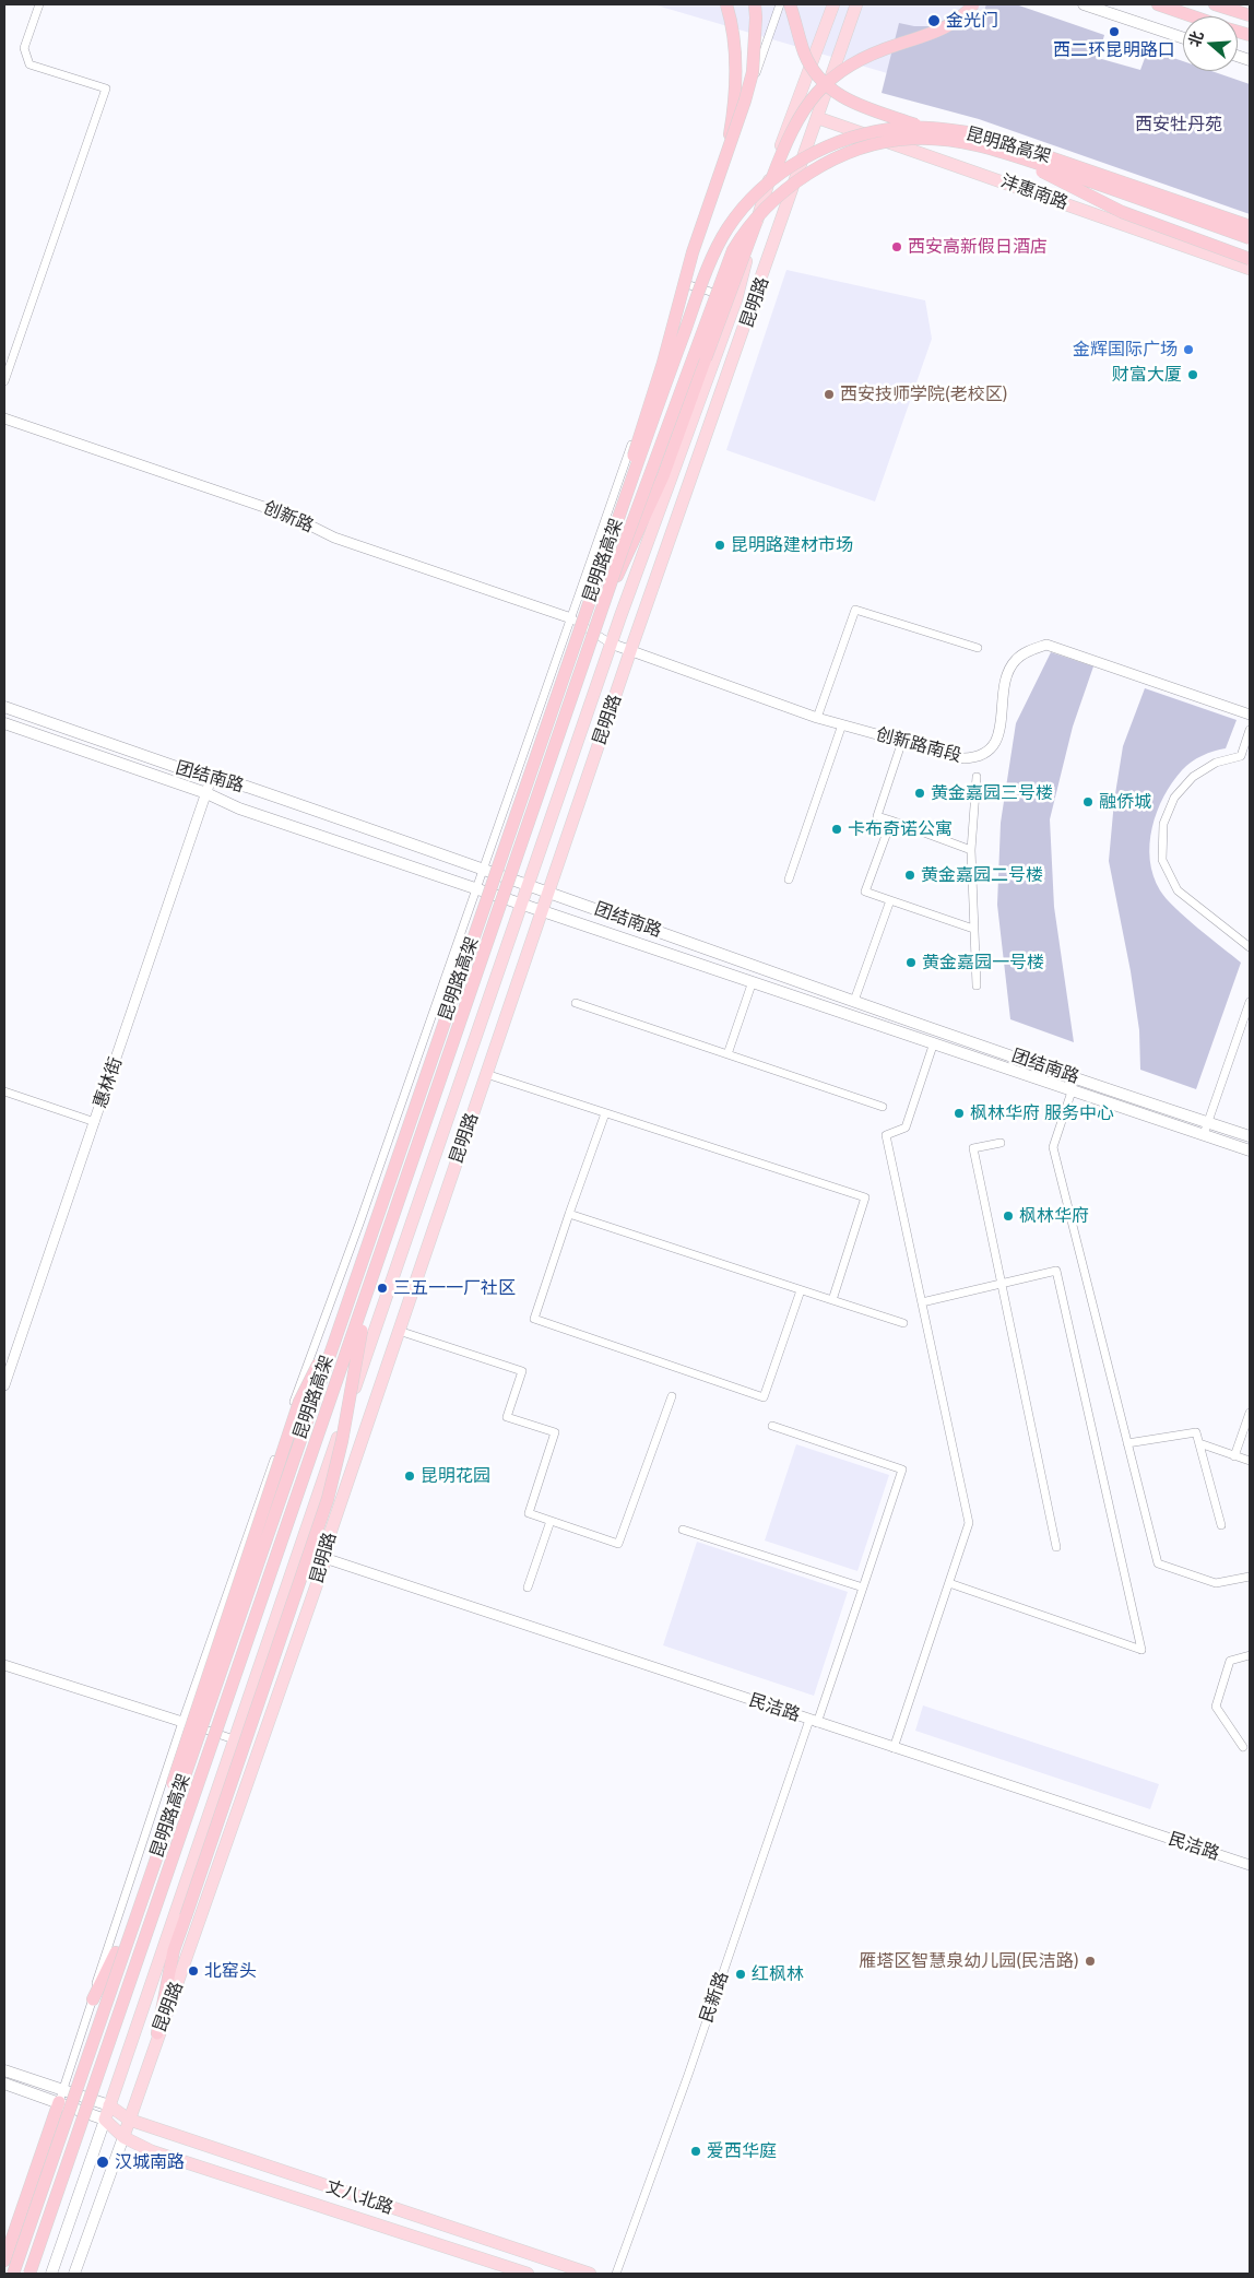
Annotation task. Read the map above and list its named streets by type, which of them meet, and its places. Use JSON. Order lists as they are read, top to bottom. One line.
{"streets":{"highway":["昆明路高架"],"main road":["沣惠南路","昆明路","团结南路","丈八北路"],"street":["创新路","创新路南段","惠林街","民洁路","民新路"]},"crossings":[["沣惠南路","昆明路"],["昆明路","创新路南段"],["昆明路","团结南路"],["昆明路","民洁路"],["昆明路","丈八北路"],["团结南路","惠林街"],["民洁路","民新路"]],"parks":["西安牡丹苑"],"places":["金光门","西二环昆明路口","西安高新假日酒店","金辉国际广场","财富大厦","西安技师学院(老校区)","昆明路建材市场","黄金嘉园三号楼","融侨城","卡布奇诺公寓","黄金嘉园二号楼","黄金嘉园一号楼","枫林华府 服务中心","枫林华府","三五一一厂社区","昆明花园","雁塔区智慧泉幼儿园(民洁路)","北窑头","红枫林","爱西华庭","汉城南路"],"north":"left"}
